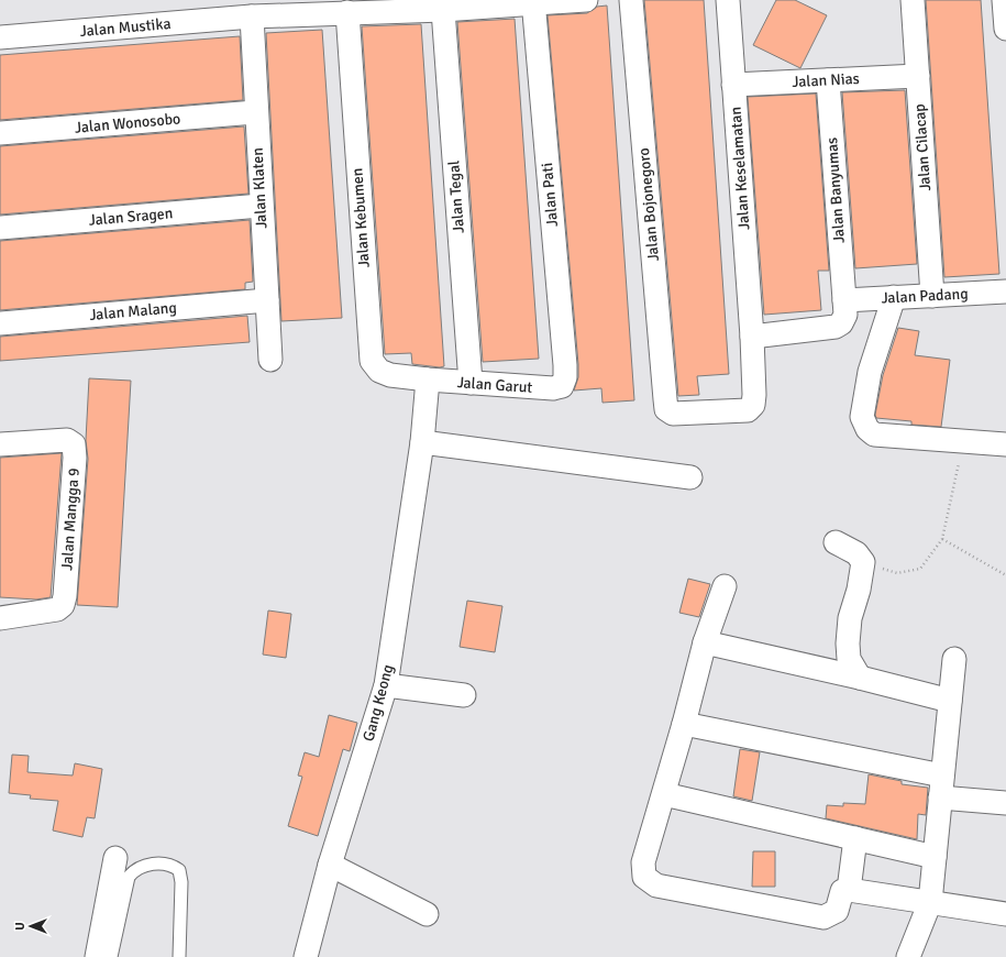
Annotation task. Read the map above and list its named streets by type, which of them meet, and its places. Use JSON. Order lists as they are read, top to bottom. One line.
{"streets":{"street":["Jalan Mustika","Jalan Nias","Jalan Wonosobo","Jalan Cilacap","Jalan Keselamatan","Jalan Klaten","Jalan Banyumas","Jalan Pati","Jalan Tegal","Jalan Bojonegoro","Jalan Sragen","Jalan Kebumen","Jalan Padang","Jalan Malang","Jalan Garut","Jalan Mangga 9","Gang Keong"]},"crossings":[["Jalan Mustika","Jalan Klaten"],["Jalan Mustika","Jalan Pati"],["Jalan Mustika","Jalan Tegal"],["Jalan Mustika","Jalan Kebumen"],["Jalan Nias","Jalan Cilacap"],["Jalan Nias","Jalan Keselamatan"],["Jalan Nias","Jalan Banyumas"],["Jalan Wonosobo","Jalan Klaten"],["Jalan Cilacap","Jalan Padang"],["Jalan Keselamatan","Jalan Banyumas"],["Jalan Keselamatan","Jalan Bojonegoro"],["Jalan Klaten","Jalan Sragen"],["Jalan Klaten","Jalan Malang"],["Jalan Banyumas","Jalan Padang"],["Jalan Pati","Jalan Garut"],["Jalan Tegal","Jalan Garut"],["Jalan Kebumen","Jalan Garut"],["Jalan Kebumen","Gang Keong"],["Jalan Garut","Gang Keong"]],"north":"left"}
